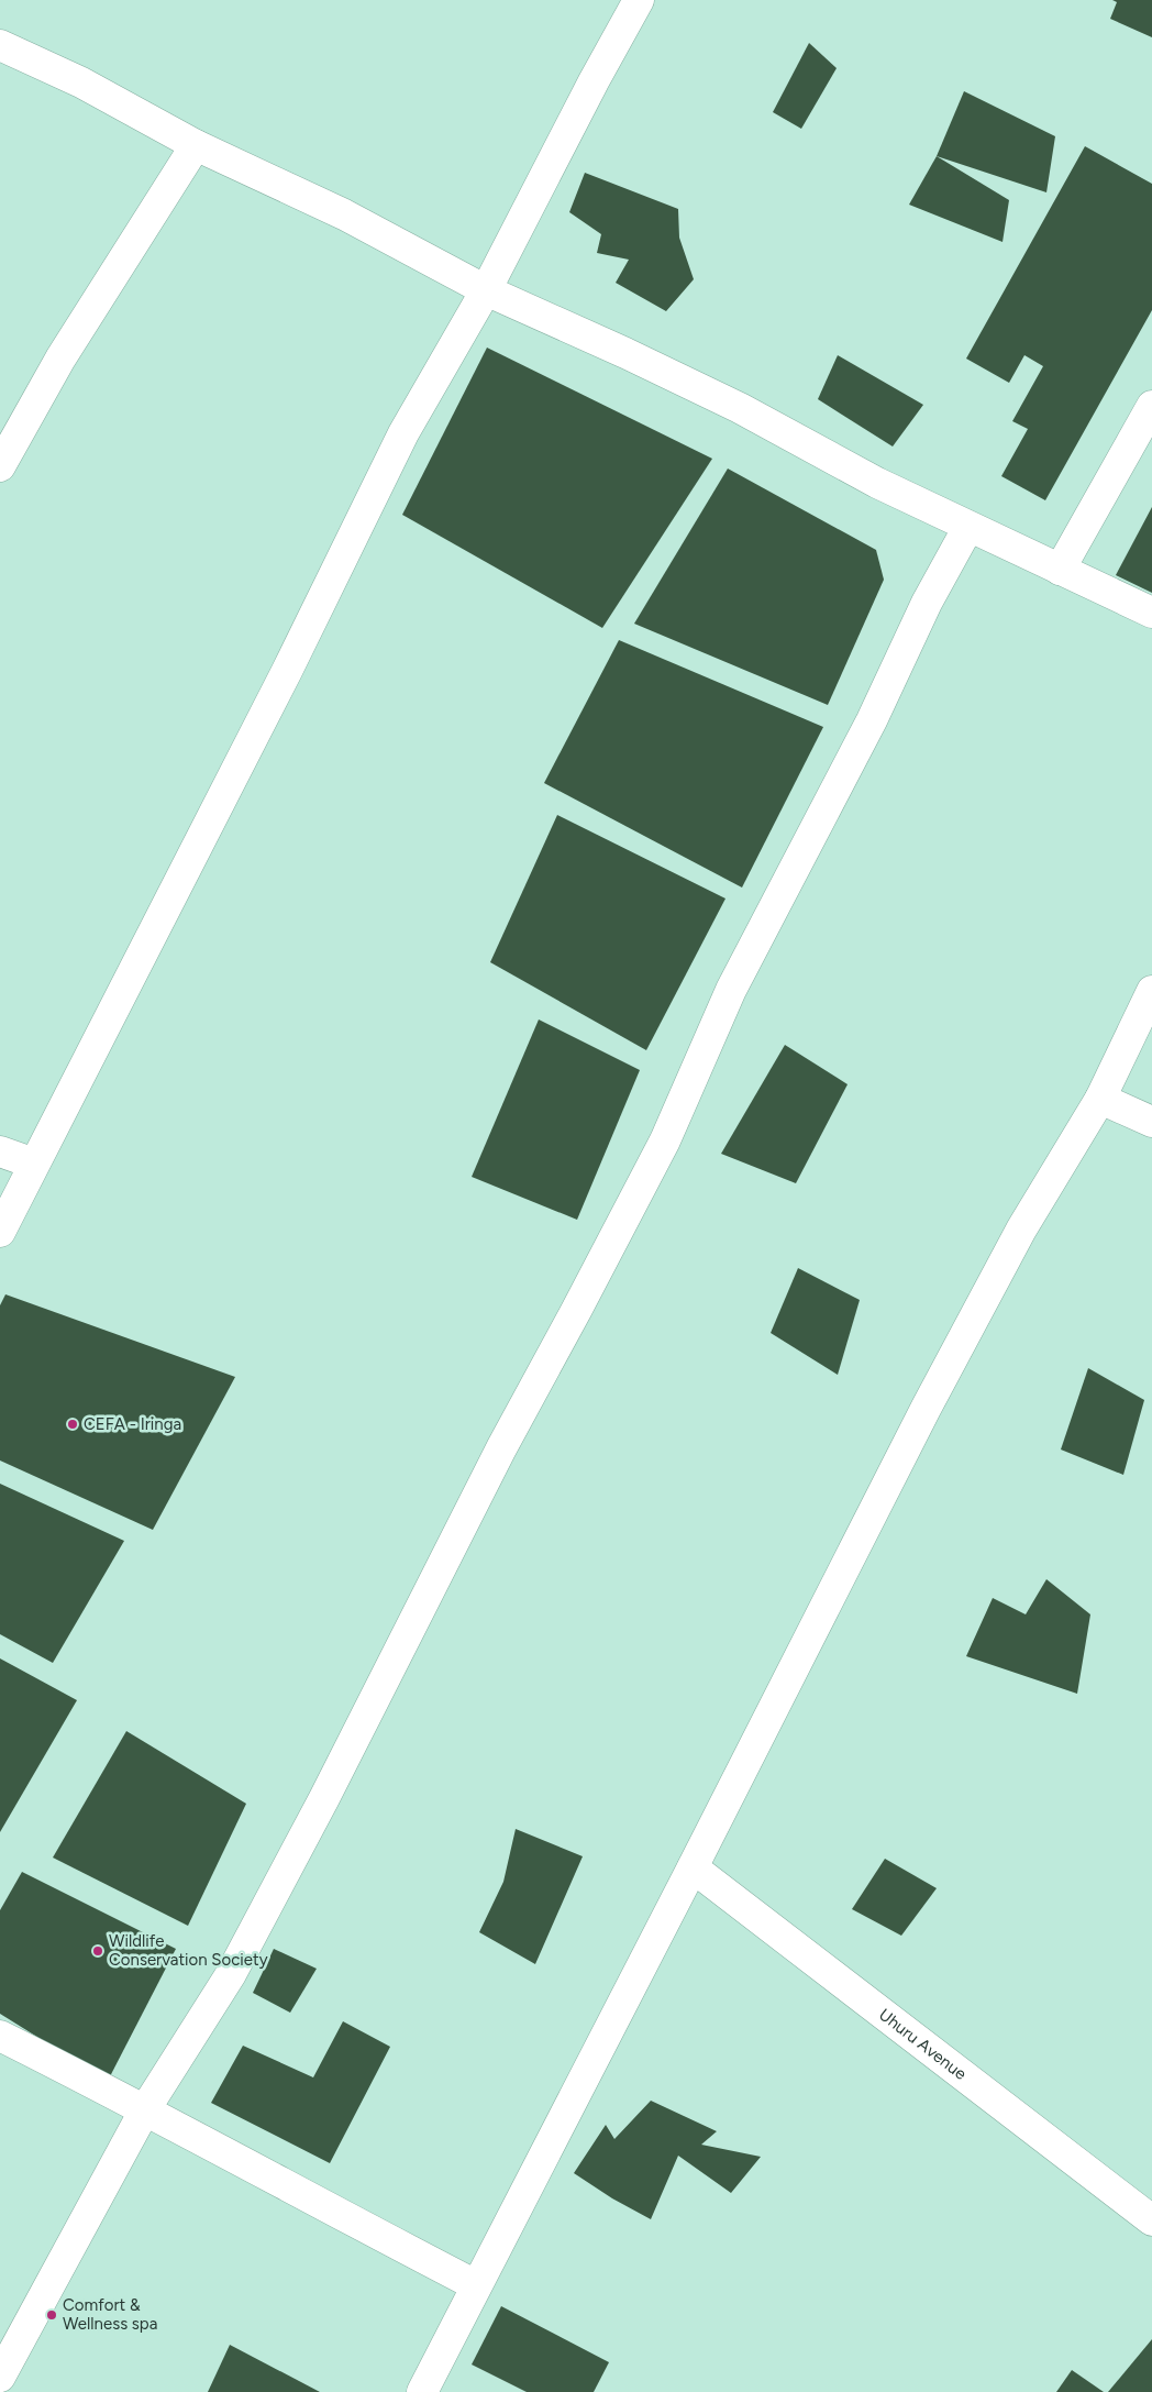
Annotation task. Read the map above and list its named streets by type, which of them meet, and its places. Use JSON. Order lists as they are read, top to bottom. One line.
{"streets":{"street":["Uhuru Avenue"]},"places":["CEFA - Iringa","Wildlife Conservation Society","Comfort & Wellness spa"]}
